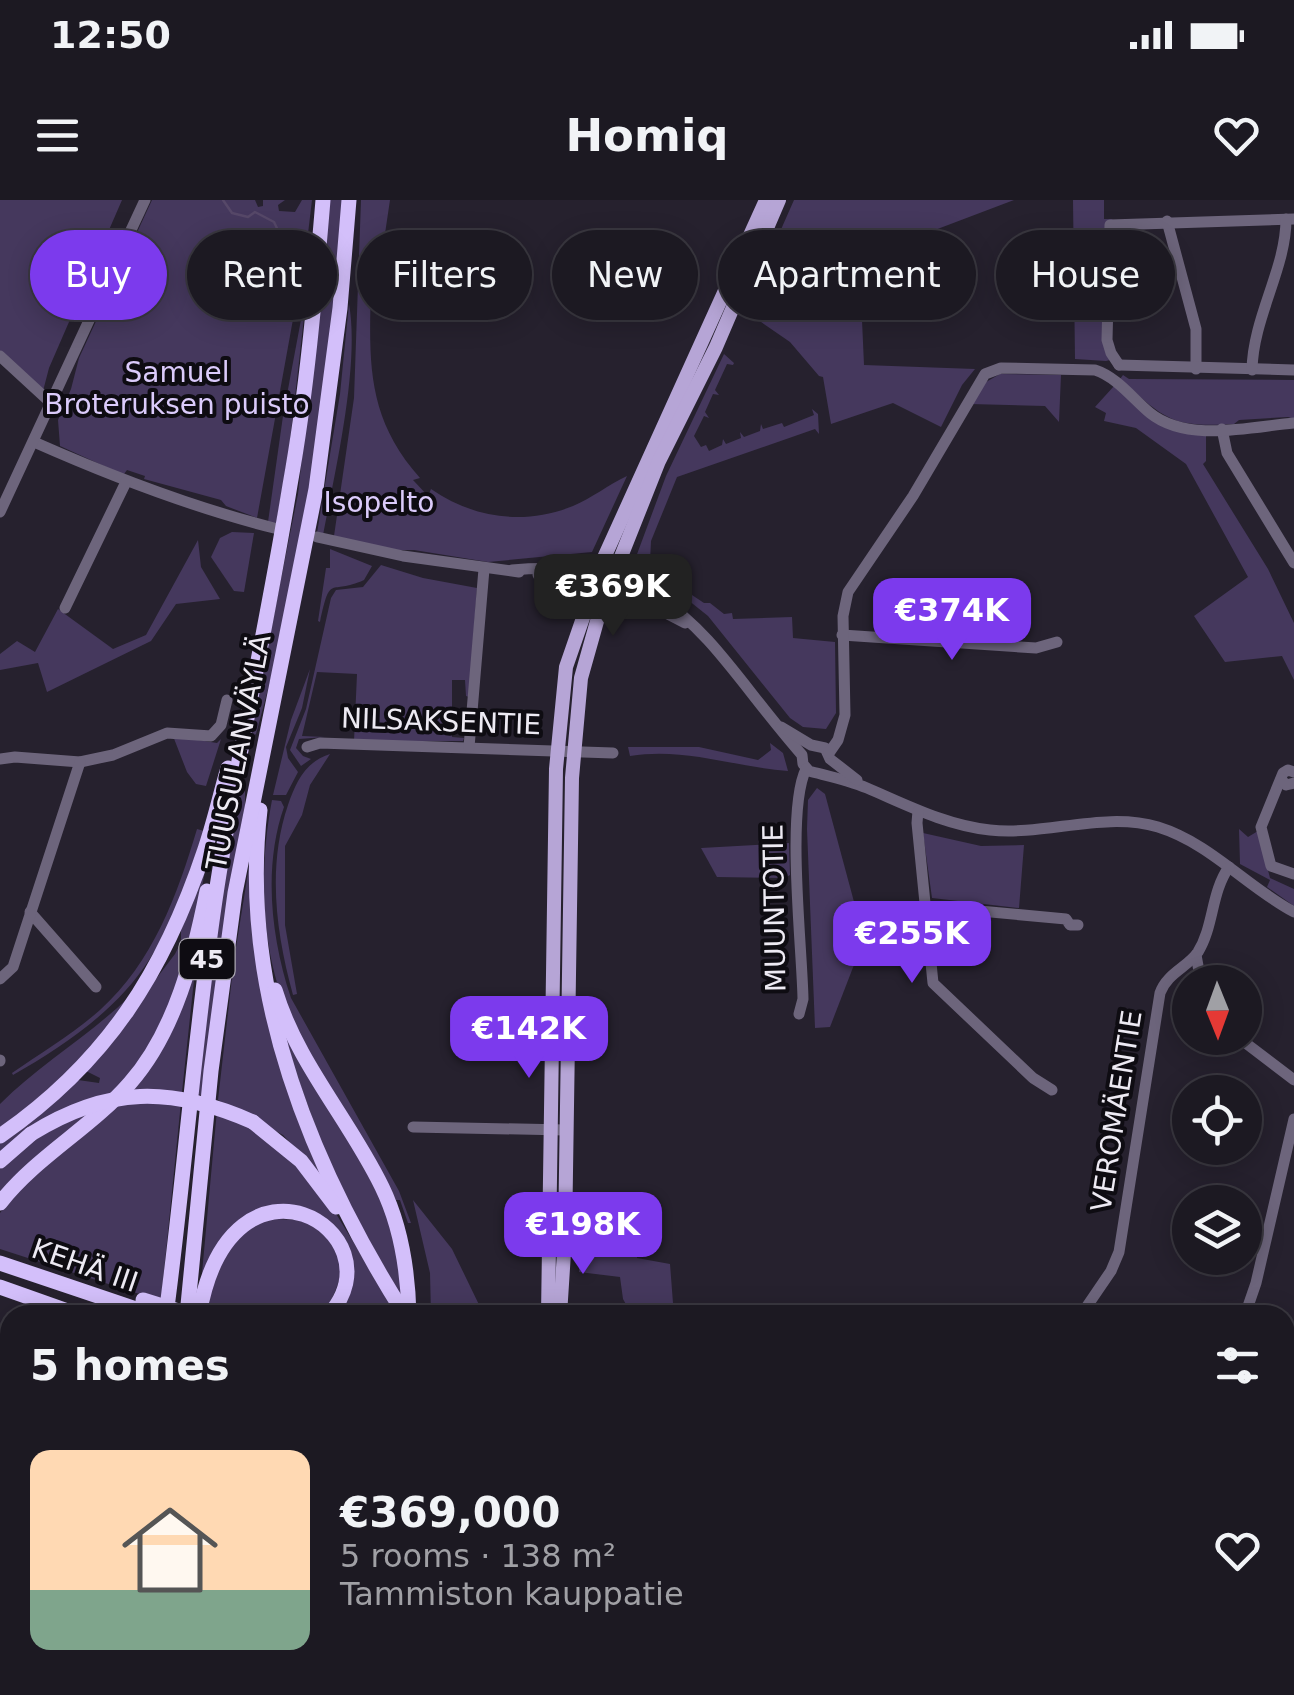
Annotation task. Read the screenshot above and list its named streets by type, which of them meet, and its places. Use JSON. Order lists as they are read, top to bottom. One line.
{"streets":{"highway":["TUUSULANVÄYLÄ","45","KEHÄ III"],"street":["NILSAKSENTIE","MUUNTOTIE","VEROMÄENTIE"]},"parks":["Samuel Broteruksen puisto","Isopelto"],"north":"bottom","page":{"status":"12:50","header":"Homiq","chip":["Buy","Rent","Filters","New","Apartment","House"],"price":["€369K","€374K","€255K","€142K","€198K"],"heading":"5 homes","list":[{"name":"€369,000","note":"5 rooms · 138 m² · Tammiston kauppatie"}]}}
